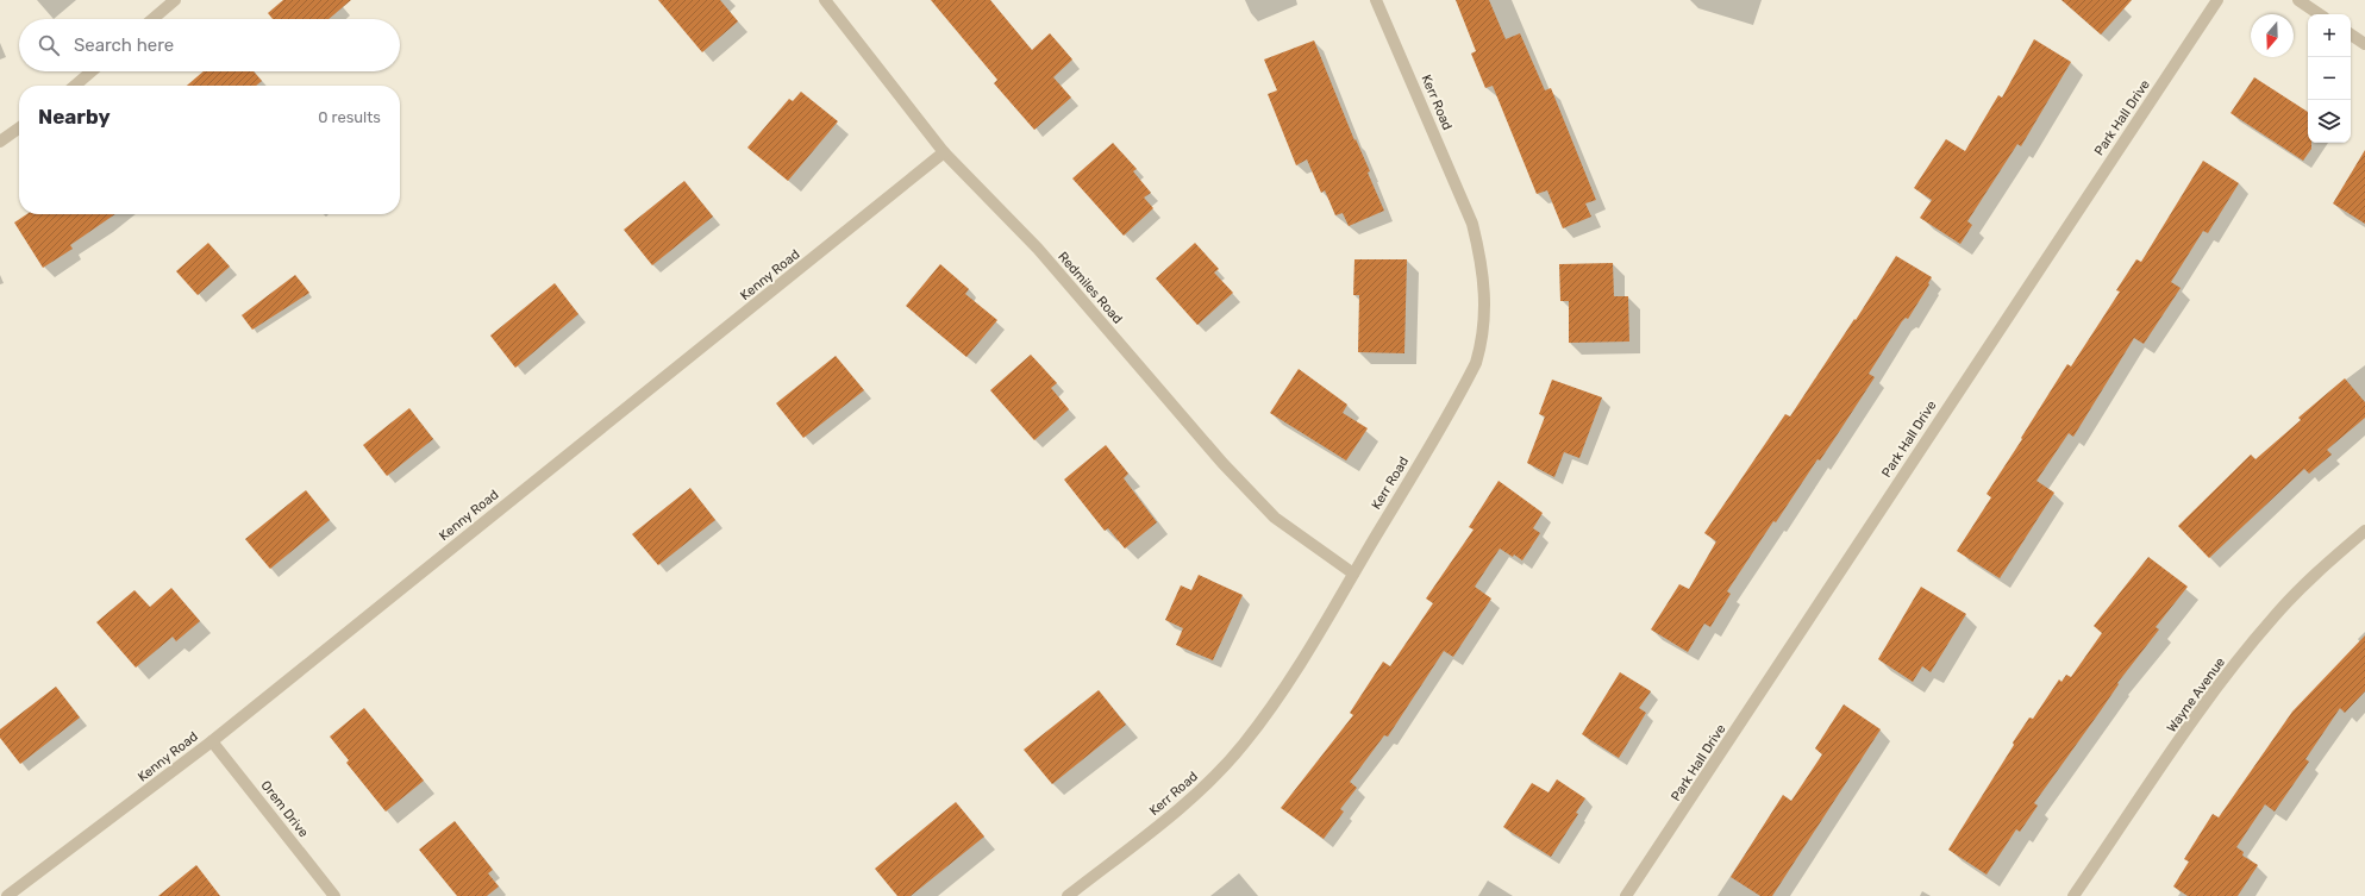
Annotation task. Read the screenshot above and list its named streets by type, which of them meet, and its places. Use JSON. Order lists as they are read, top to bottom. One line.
{"streets":{"street":["Kerr Road","Park Hall Drive","Kenny Road","Redmiles Road","Wayne Avenue","Orem Drive"]},"crossings":[["Kerr Road","Redmiles Road"],["Kenny Road","Redmiles Road"],["Kenny Road","Orem Drive"]],"north":"bottom","page":{"map_buttons":["+","−"],"search":"Search here","heading":["Nearby","0 results"]}}
